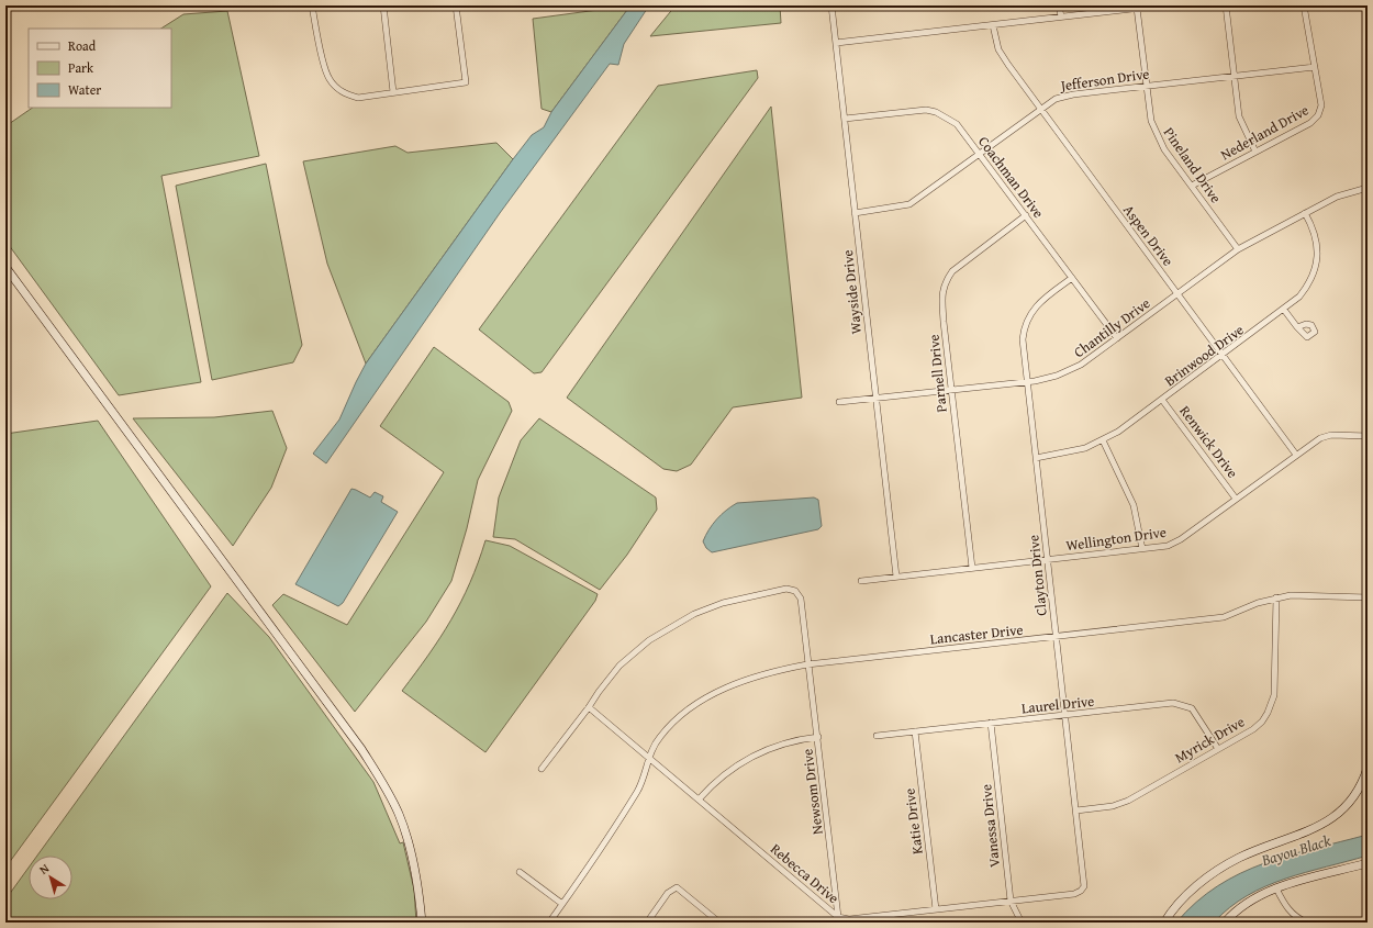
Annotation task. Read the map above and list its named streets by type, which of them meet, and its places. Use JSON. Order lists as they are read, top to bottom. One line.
{"streets":{"street":["Jefferson Drive","Nederland Drive","Pineland Drive","Coachman Drive","Aspen Drive","Wayside Drive","Chantilly Drive","Brinwood Drive","Parnell Drive","Renwick Drive","Wellington Drive","Clayton Drive","Lancaster Drive","Laurel Drive","Myrick Drive","Newsom Drive","Katie Drive","Vanessa Drive","Rebecca Drive"]},"crossings":[["Jefferson Drive","Nederland Drive"],["Jefferson Drive","Pineland Drive"],["Jefferson Drive","Coachman Drive"],["Jefferson Drive","Aspen Drive"],["Jefferson Drive","Wayside Drive"],["Nederland Drive","Pineland Drive"],["Pineland Drive","Chantilly Drive"],["Coachman Drive","Wayside Drive"],["Coachman Drive","Chantilly Drive"],["Coachman Drive","Parnell Drive"],["Coachman Drive","Clayton Drive"],["Aspen Drive","Chantilly Drive"],["Aspen Drive","Brinwood Drive"],["Aspen Drive","Wellington Drive"],["Wayside Drive","Chantilly Drive"],["Wayside Drive","Wellington Drive"],["Chantilly Drive","Brinwood Drive"],["Chantilly Drive","Parnell Drive"],["Chantilly Drive","Clayton Drive"],["Brinwood Drive","Renwick Drive"],["Brinwood Drive","Clayton Drive"],["Parnell Drive","Wellington Drive"],["Renwick Drive","Wellington Drive"],["Wellington Drive","Clayton Drive"],["Clayton Drive","Lancaster Drive"],["Clayton Drive","Laurel Drive"],["Clayton Drive","Myrick Drive"],["Clayton Drive","Rebecca Drive"],["Lancaster Drive","Myrick Drive"],["Lancaster Drive","Newsom Drive"],["Lancaster Drive","Rebecca Drive"],["Laurel Drive","Myrick Drive"],["Laurel Drive","Katie Drive"],["Laurel Drive","Vanessa Drive"],["Newsom Drive","Rebecca Drive"],["Katie Drive","Rebecca Drive"],["Vanessa Drive","Rebecca Drive"]],"water":["Bayou Black"],"legend":["Road","Park","Water"],"north":"top left"}
